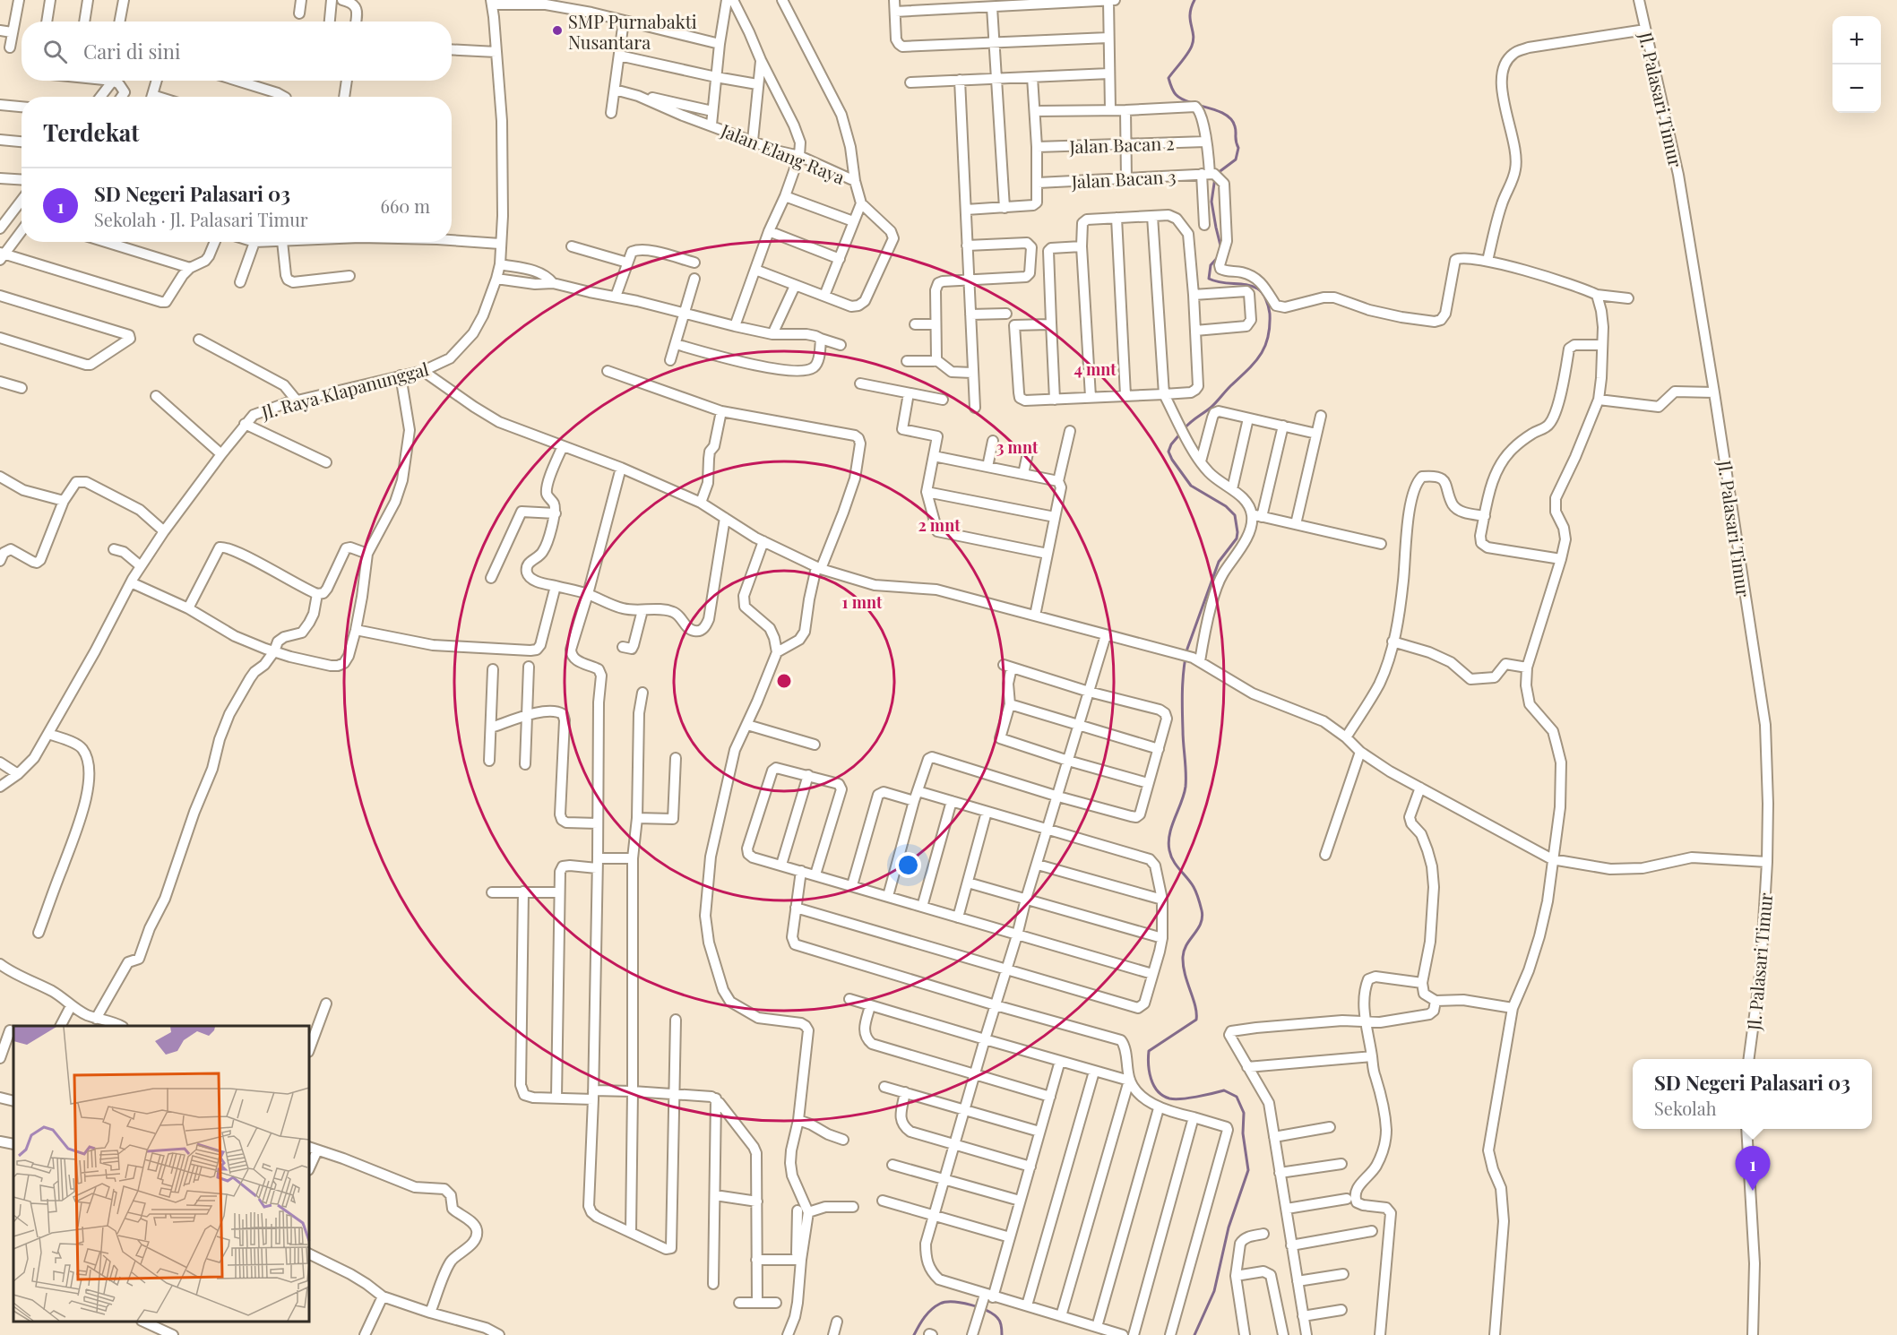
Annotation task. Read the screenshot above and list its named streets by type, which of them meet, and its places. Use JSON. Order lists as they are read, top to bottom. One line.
{"streets":{"street":["Jl. Palasari Timur","Jalan Bacan 2","Jalan Elang Raya","Jalan Bacan 3","Jl. Raya Klapanunggal"]},"places":["SMP Purnabakti Nusantara"],"page":{"map_buttons":["+","−"],"search":"Cari di sini","heading":"Terdekat","list":[{"mark":"1","name":"SD Negeri Palasari 03","note":"Sekolah · Jl. Palasari Timur","value":"660 m"}],"popup":["SD Negeri Palasari 03","Sekolah"],"pins":"1"},"rings":["4 mnt","3 mnt","2 mnt","1 mnt"]}
